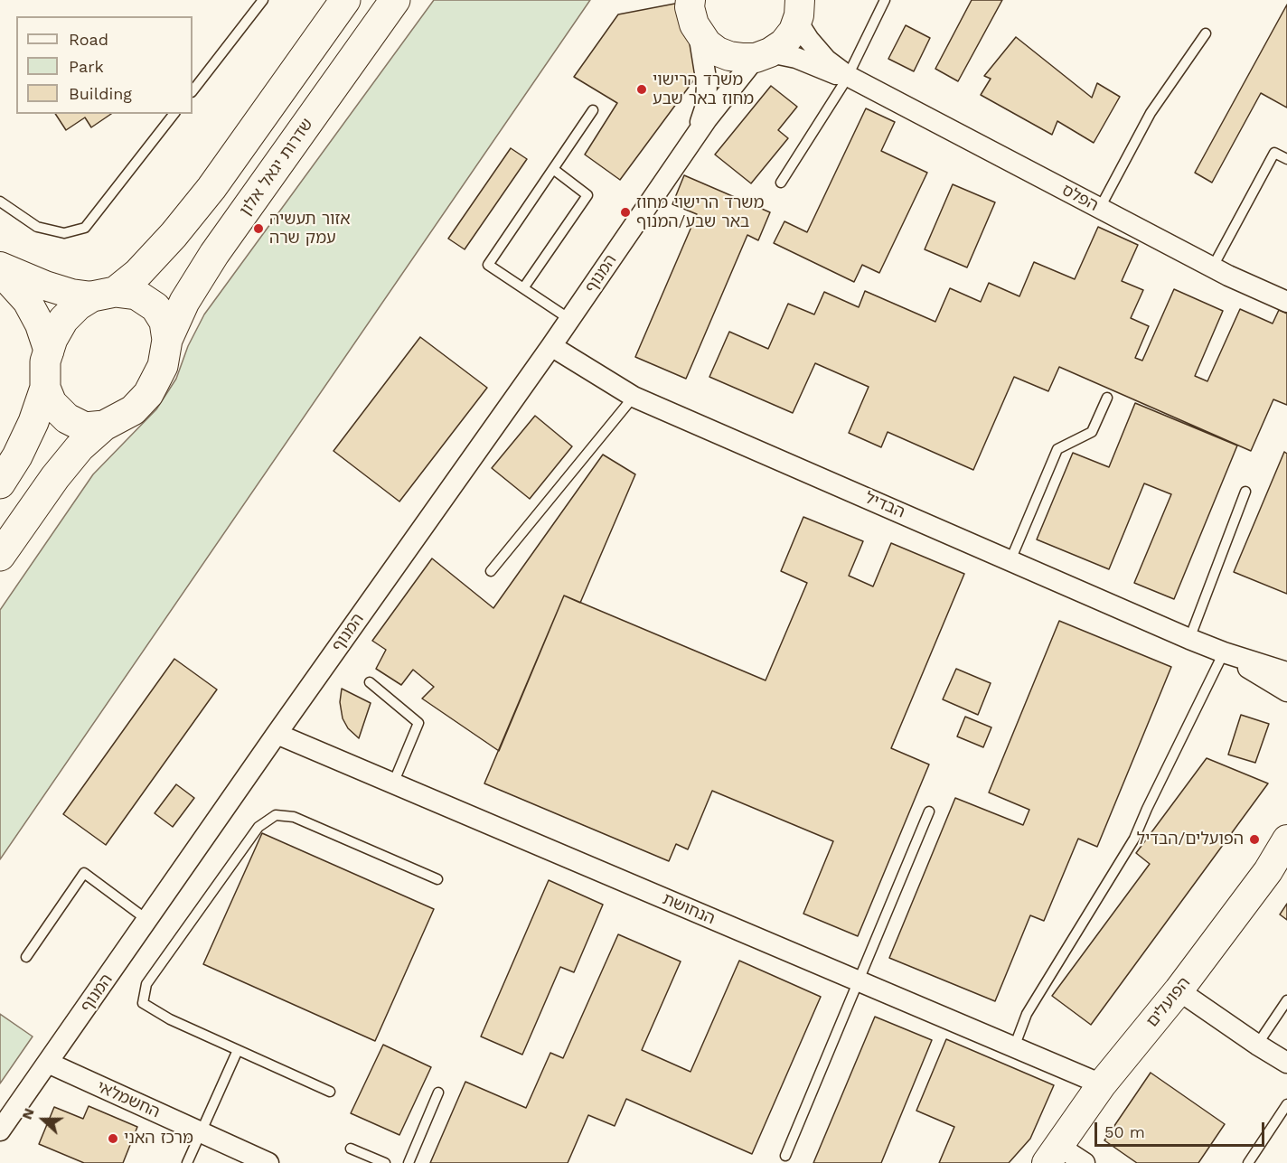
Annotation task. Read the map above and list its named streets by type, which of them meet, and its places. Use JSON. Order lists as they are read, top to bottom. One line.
{"streets":{"highway":["שדרות יגאל אלון"],"street":["הפלס","המנוף","הבדיל","הנחושת","הפועלים","החשמלאי"]},"crossings":[["הפלס","המנוף"],["המנוף","הבדיל"],["המנוף","הנחושת"],["המנוף","החשמלאי"],["הנחושת","הפועלים"]],"places":["משרד הרישוי מחוז באר שבע","משרד הרישוי מחוז באר שבע/המנוף","אזור תעשיה עמק שרה","הפועלים/הבדיל","מרכז האני"],"legend":["Road","Park","Building"],"scale_bar":"50 m","north":"left"}
